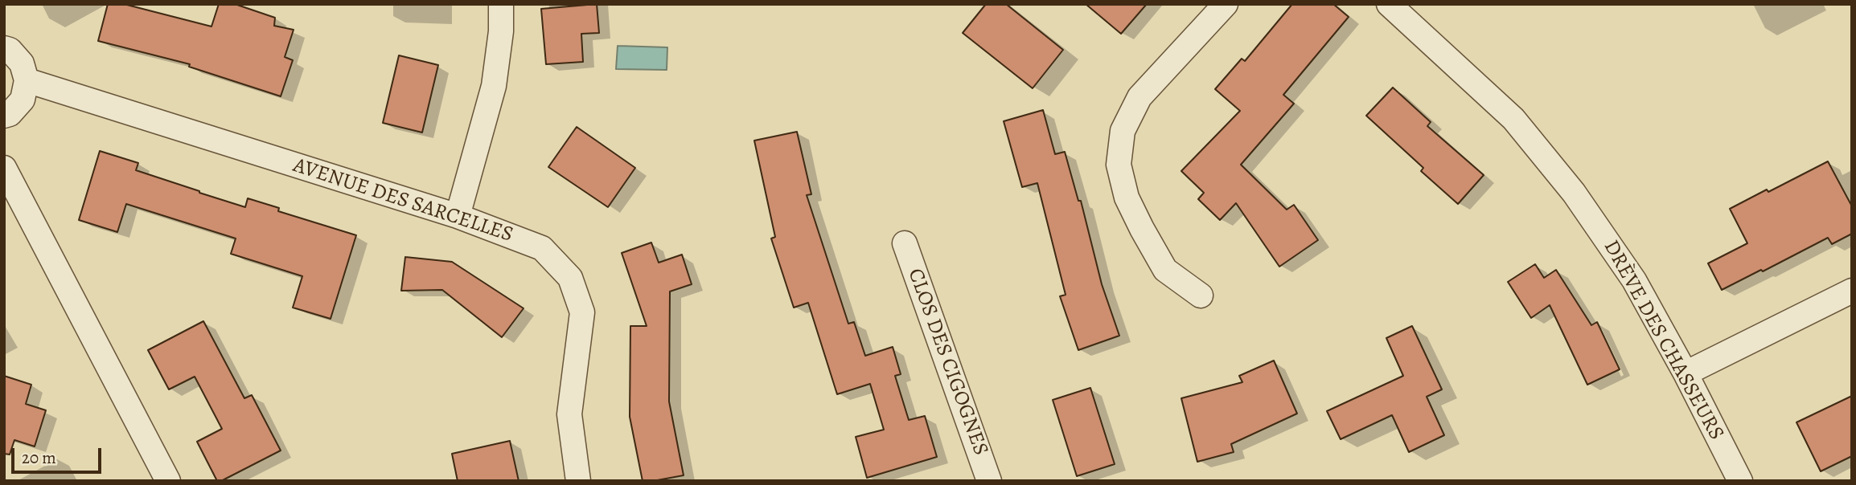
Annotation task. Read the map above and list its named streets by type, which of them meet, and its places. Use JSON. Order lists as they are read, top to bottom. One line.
{"streets":{"street":["AVENUE DES SARCELLES","DRÈVE DES CHASSEURS","CLOS DES CIGOGNES"]},"scale_bar":"20 m"}
